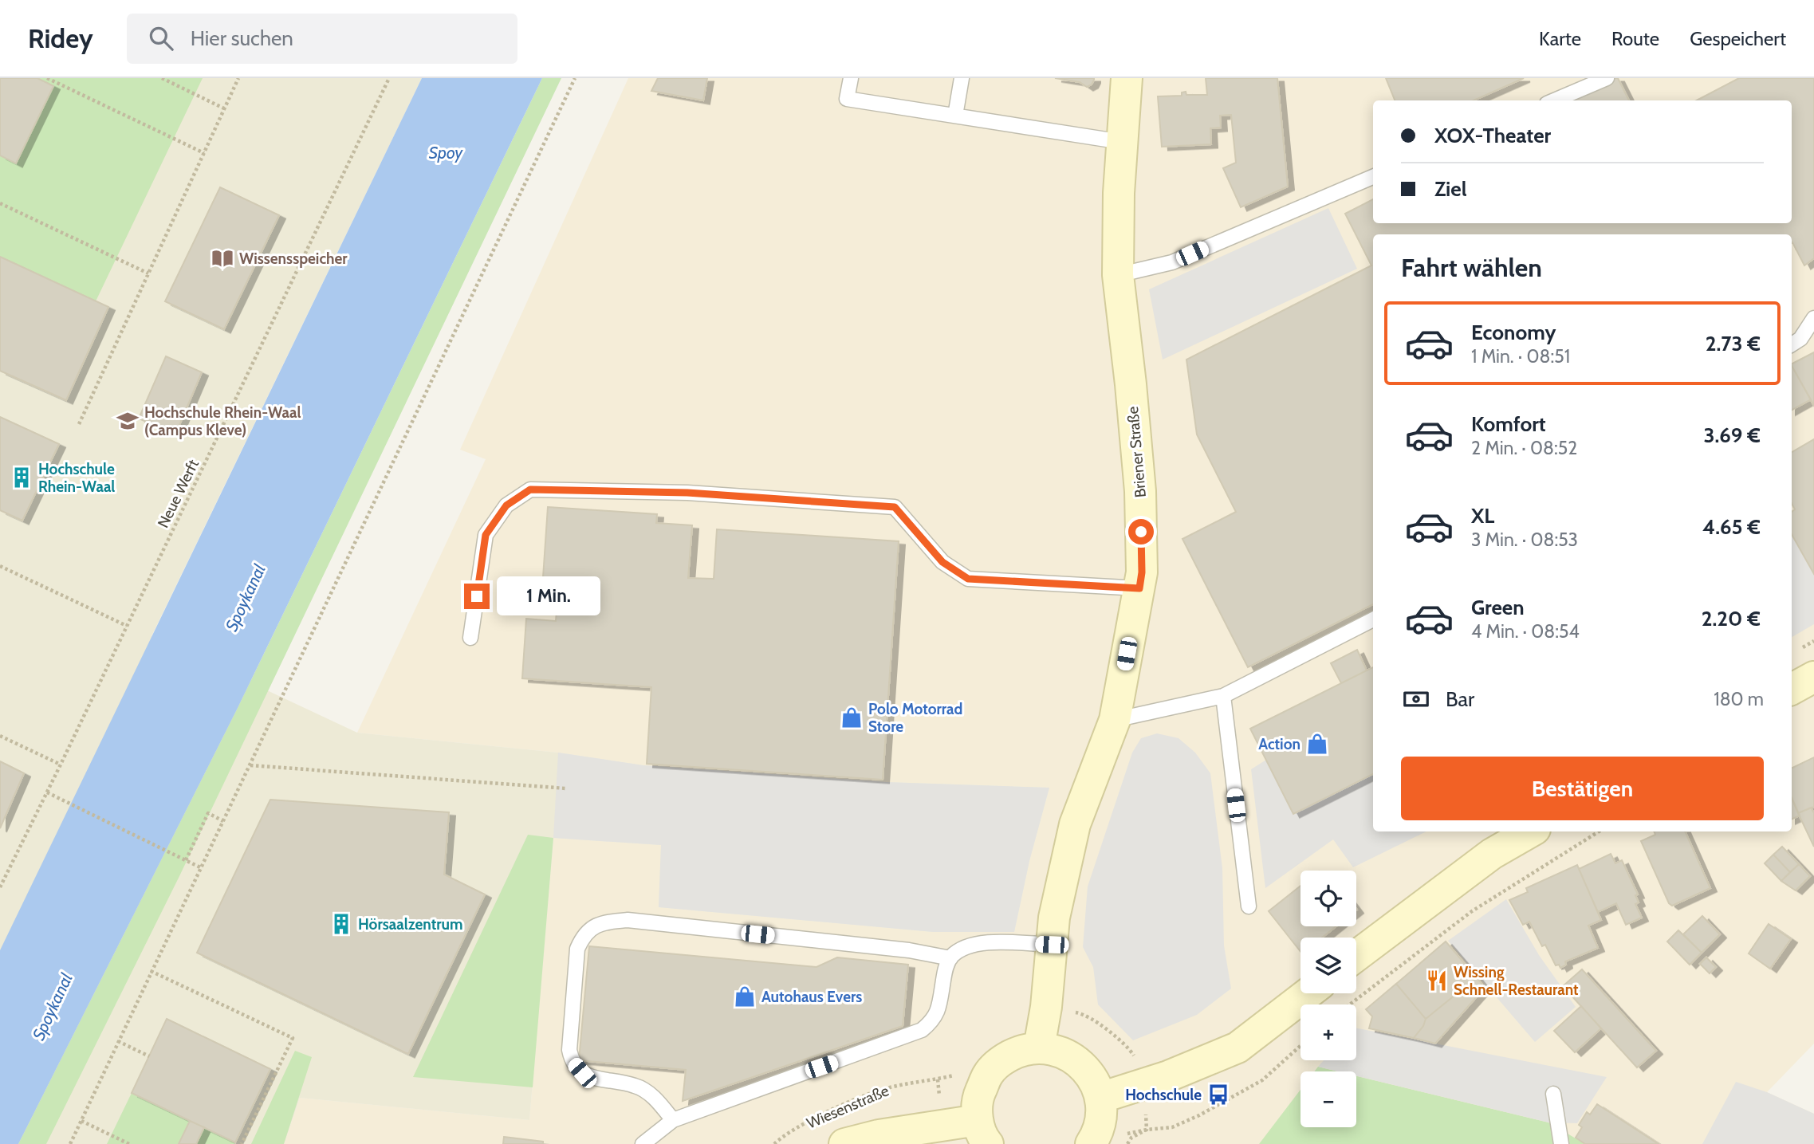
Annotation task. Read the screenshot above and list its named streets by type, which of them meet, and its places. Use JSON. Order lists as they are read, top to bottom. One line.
{"streets":{"street":["Briener Straße"],"path":["Neue Werft","Wiesenstraße"]},"water":["Spoy","Spoykanal"],"places":{"library":["Wissensspeicher"],"school or university":["Hochschule Rhein-Waal (Campus Kleve)"],"building":["Hochschule Rhein-Waal","Hörsaalzentrum"],"shop":["Polo Motorrad Store","Action","Autohaus Evers"],"restaurant":["Wissing Schnell-Restaurant"],"bus stop":["Hochschule"]},"page":{"header":"Ridey","search":"Hier suchen","nav":["Karte","Route","Gespeichert"],"banner":["XOX-Theater","Ziel"],"heading":"Fahrt wählen","list":[{"name":"Economy","note":"1 Min. · 08:51","value":"2.73 €"},{"name":"Komfort","note":"2 Min. · 08:52","value":"3.69 €"},{"name":"XL","note":"3 Min. · 08:53","value":"4.65 €"},{"name":"Green","note":"4 Min. · 08:54","value":"2.20 €"}],"bubble":"1 Min.","pay":["Bar","180 m"],"buttons":"Bestätigen","map_buttons":["+","−"]}}
